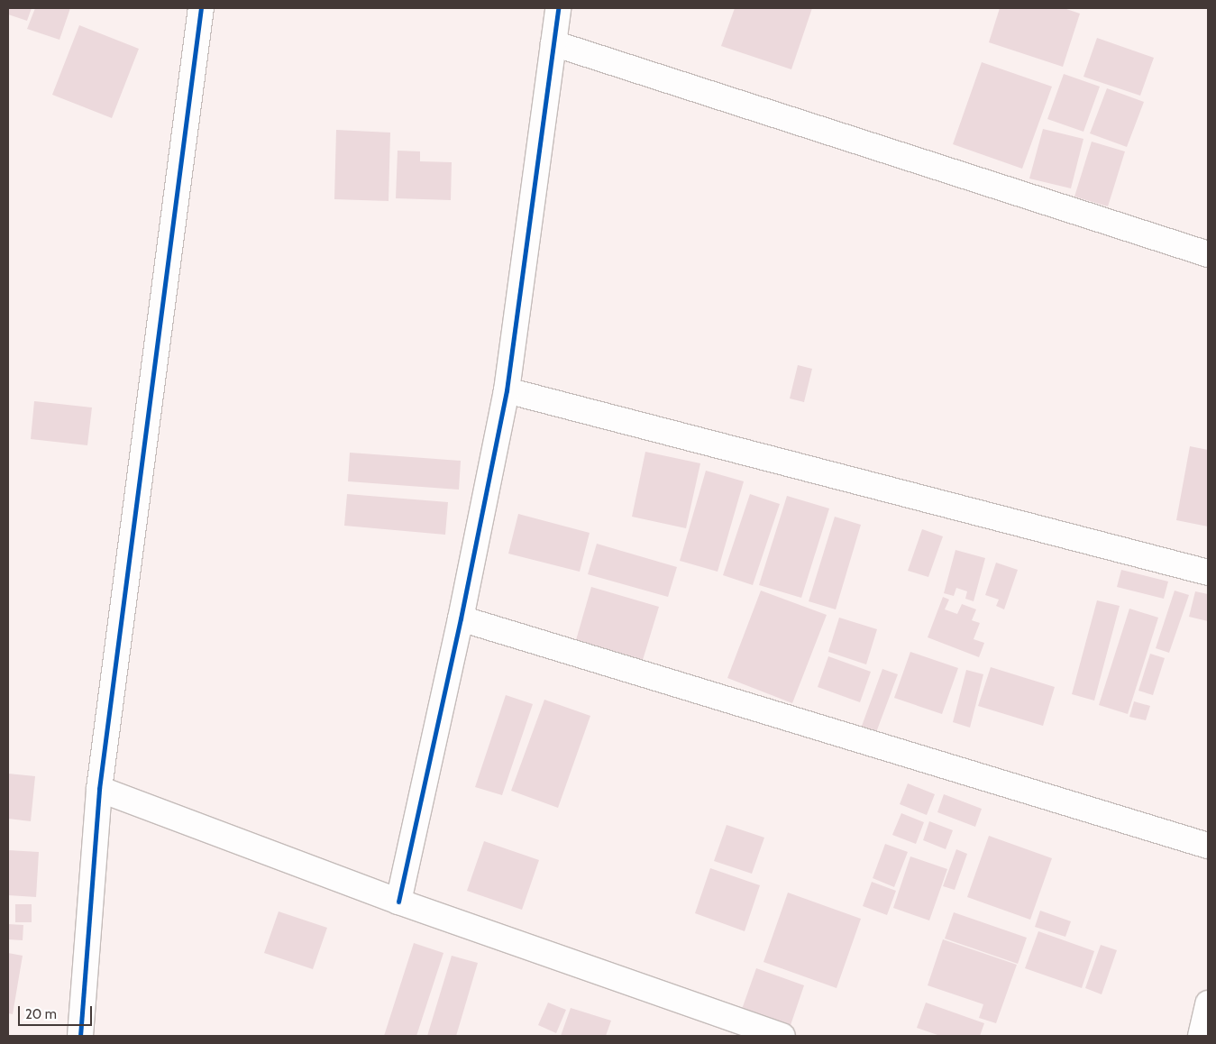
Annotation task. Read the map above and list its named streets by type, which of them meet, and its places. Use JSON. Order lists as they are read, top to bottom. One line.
{"scale_bar":"20 m"}
